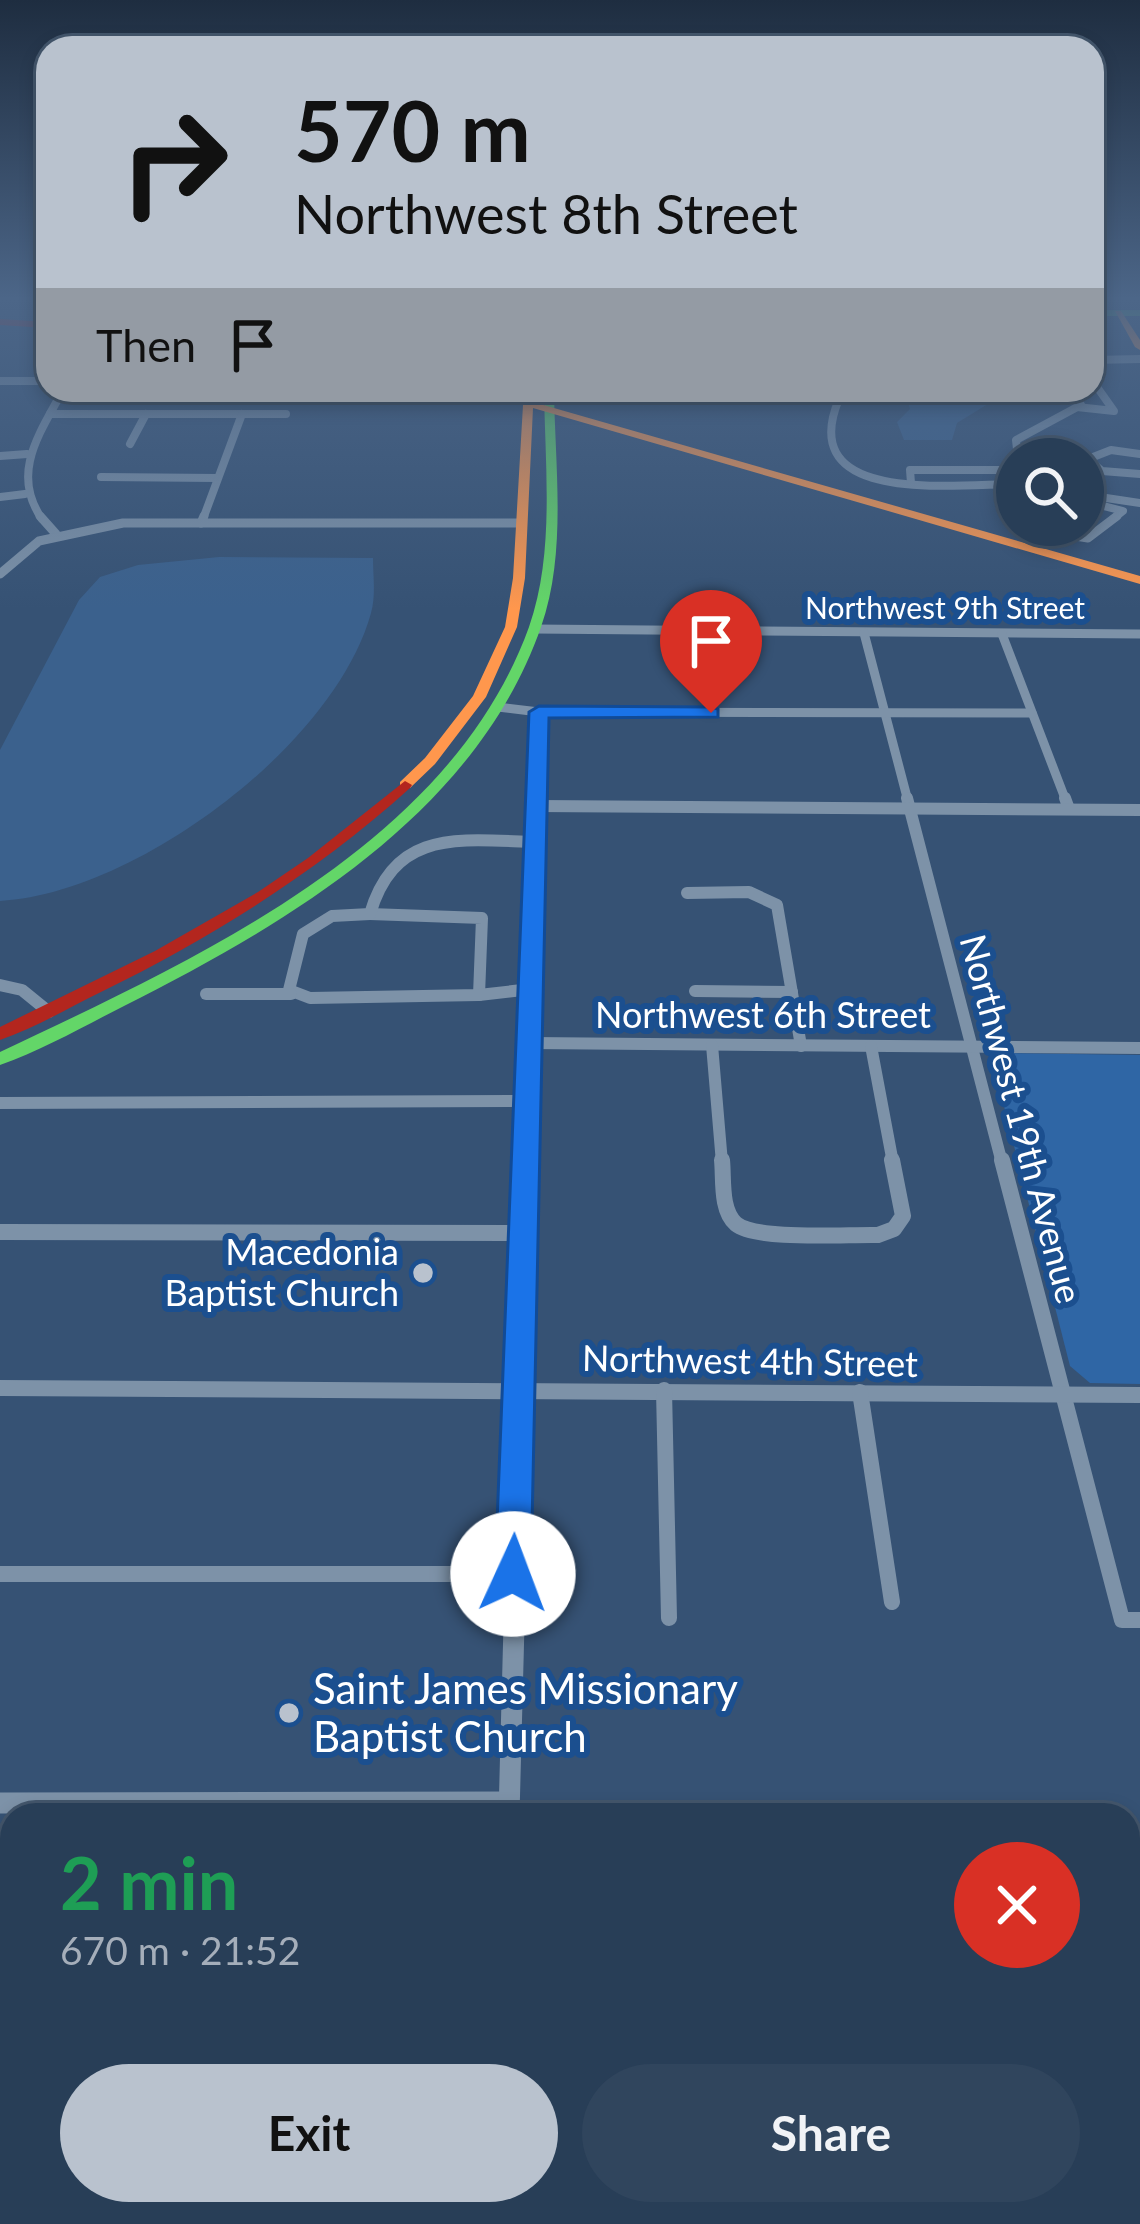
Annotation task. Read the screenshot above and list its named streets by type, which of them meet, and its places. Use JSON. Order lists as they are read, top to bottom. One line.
{"streets":{"street":["Northwest 9th Street","Northwest 6th Street","Northwest 19th Avenue","Northwest 4th Street"]},"crossings":[["Northwest 9th Street","Northwest 19th Avenue"],["Northwest 6th Street","Northwest 19th Avenue"],["Northwest 19th Avenue","Northwest 4th Street"]],"places":["Macedonia Baptist Church","Saint James Missionary Baptist Church"],"page":{"turn":["570 m","Northwest 8th Street"],"then":"Then","heading":["2 min","670 m · 21:52"],"buttons":["Exit","Share"]}}
